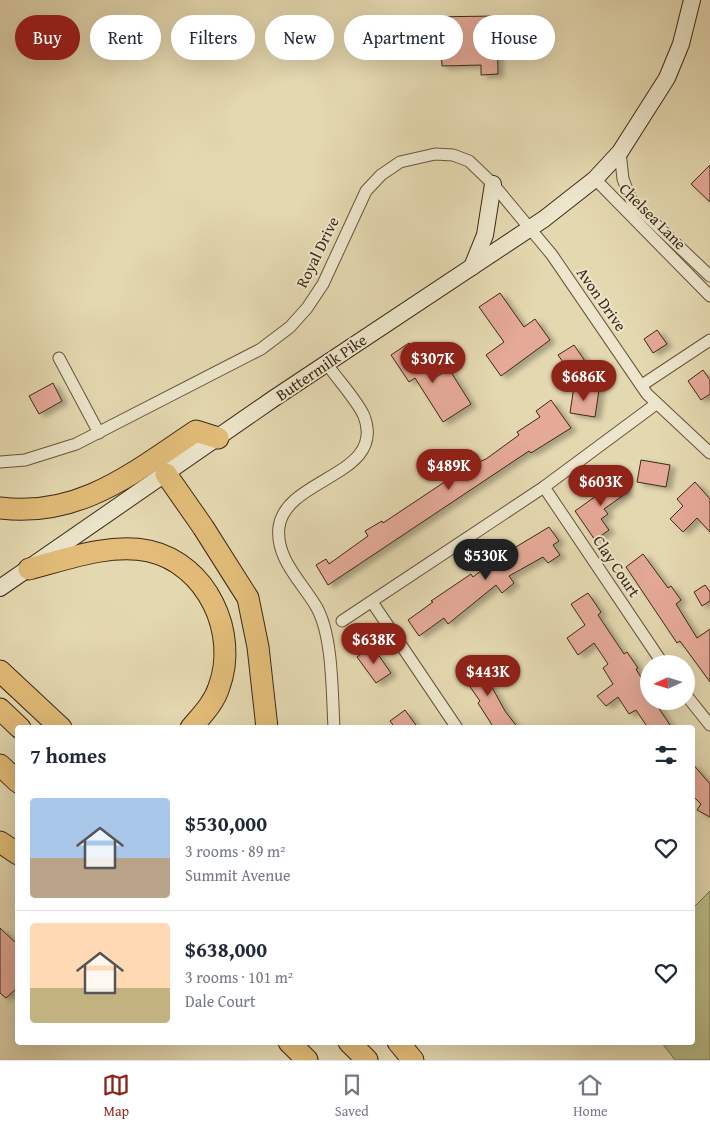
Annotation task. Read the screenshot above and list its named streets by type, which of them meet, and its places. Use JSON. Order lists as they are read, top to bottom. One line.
{"streets":{"main road":["Buttermilk Pike"],"street":["Chelsea Lane","Royal Drive","Avon Drive","Clay Court"]},"crossings":[["Chelsea Lane","Buttermilk Pike"],["Royal Drive","Avon Drive"],["Royal Drive","Buttermilk Pike"],["Avon Drive","Buttermilk Pike"]],"north":"left","page":{"chip":["Buy","Rent","Filters","New","Apartment","House"],"price":["$307K","$686K","$489K","$603K","$530K","$638K","$443K"],"heading":"7 homes","list":[{"name":"$530,000","note":"3 rooms · 89 m² · Summit Avenue"},{"name":"$638,000","note":"3 rooms · 101 m² · Dale Court"}],"tabs":["Map","Saved","Home"]}}
